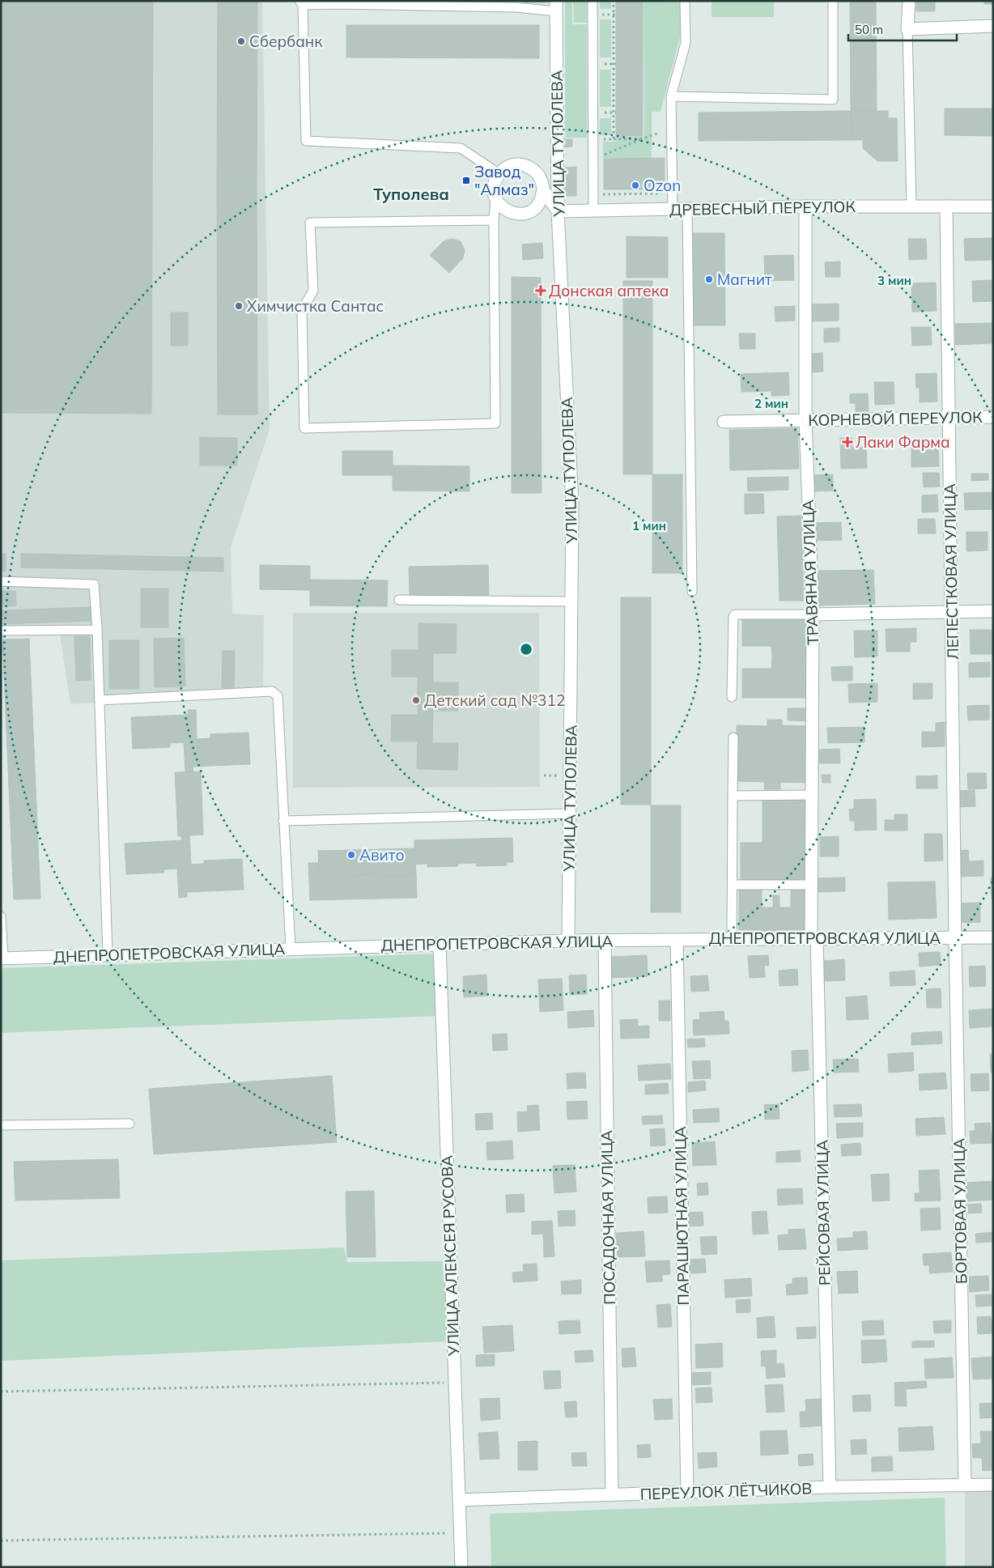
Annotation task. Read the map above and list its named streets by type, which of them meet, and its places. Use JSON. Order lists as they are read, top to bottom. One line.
{"streets":{"street":["УЛИЦА ТУПОЛЕВА","ДРЕВЕСНЫЙ ПЕРЕУЛОК","КОРНЕВОЙ ПЕРЕУЛОК","ЛЕПЕСТКОВАЯ УЛИЦА","ТРАВЯНАЯ УЛИЦА","ДНЕПРОПЕТРОВСКАЯ УЛИЦА","БОРТОВАЯ УЛИЦА","РЕЙСОВАЯ УЛИЦА","ПАРАШЮТНАЯ УЛИЦА","ПОСАДОЧНАЯ УЛИЦА","УЛИЦА АЛЕКСЕЯ РУСОВА","ПЕРЕУЛОК ЛЁТЧИКОВ"]},"crossings":[["УЛИЦА ТУПОЛЕВА","ДРЕВЕСНЫЙ ПЕРЕУЛОК"],["УЛИЦА ТУПОЛЕВА","ДНЕПРОПЕТРОВСКАЯ УЛИЦА"],["ДРЕВЕСНЫЙ ПЕРЕУЛОК","ЛЕПЕСТКОВАЯ УЛИЦА"],["ДРЕВЕСНЫЙ ПЕРЕУЛОК","ТРАВЯНАЯ УЛИЦА"],["КОРНЕВОЙ ПЕРЕУЛОК","ЛЕПЕСТКОВАЯ УЛИЦА"],["КОРНЕВОЙ ПЕРЕУЛОК","ТРАВЯНАЯ УЛИЦА"],["ЛЕПЕСТКОВАЯ УЛИЦА","ДНЕПРОПЕТРОВСКАЯ УЛИЦА"],["ЛЕПЕСТКОВАЯ УЛИЦА","БОРТОВАЯ УЛИЦА"],["ТРАВЯНАЯ УЛИЦА","ДНЕПРОПЕТРОВСКАЯ УЛИЦА"],["ТРАВЯНАЯ УЛИЦА","РЕЙСОВАЯ УЛИЦА"],["ДНЕПРОПЕТРОВСКАЯ УЛИЦА","БОРТОВАЯ УЛИЦА"],["ДНЕПРОПЕТРОВСКАЯ УЛИЦА","РЕЙСОВАЯ УЛИЦА"],["ДНЕПРОПЕТРОВСКАЯ УЛИЦА","ПАРАШЮТНАЯ УЛИЦА"],["ДНЕПРОПЕТРОВСКАЯ УЛИЦА","ПОСАДОЧНАЯ УЛИЦА"],["ДНЕПРОПЕТРОВСКАЯ УЛИЦА","УЛИЦА АЛЕКСЕЯ РУСОВА"],["БОРТОВАЯ УЛИЦА","ПЕРЕУЛОК ЛЁТЧИКОВ"],["РЕЙСОВАЯ УЛИЦА","ПЕРЕУЛОК ЛЁТЧИКОВ"],["ПАРАШЮТНАЯ УЛИЦА","ПЕРЕУЛОК ЛЁТЧИКОВ"],["ПОСАДОЧНАЯ УЛИЦА","ПЕРЕУЛОК ЛЁТЧИКОВ"],["УЛИЦА АЛЕКСЕЯ РУСОВА","ПЕРЕУЛОК ЛЁТЧИКОВ"]],"districts":["Туполева"],"places":{"other":["Сбербанк","Ozon","Магнит","Химчистка Сантас","Детский сад №312","Авито"],"transit":["Завод \"Алмаз\""],"health":["Донская аптека","Лаки Фарма"]},"scale_bar":"50 m","rings":["3 мин","2 мин","1 мин"]}
